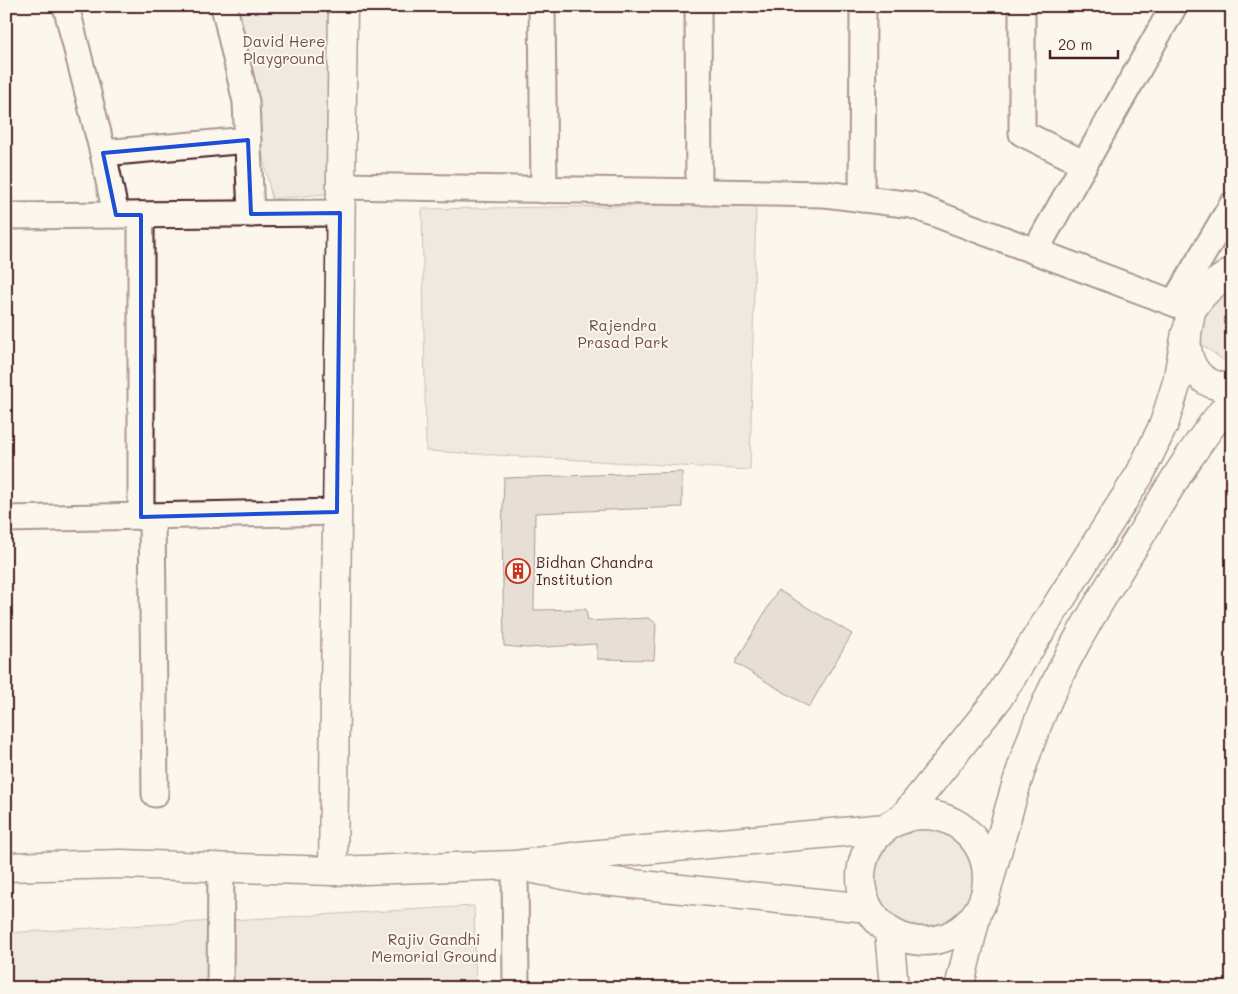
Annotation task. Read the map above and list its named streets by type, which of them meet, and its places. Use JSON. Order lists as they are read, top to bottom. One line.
{"parks":["David Here Playground","Rajendra Prasad Park","Rajiv Gandhi Memorial Ground"],"places":{"building":["Bidhan Chandra Institution"]},"scale_bar":"20 m"}
